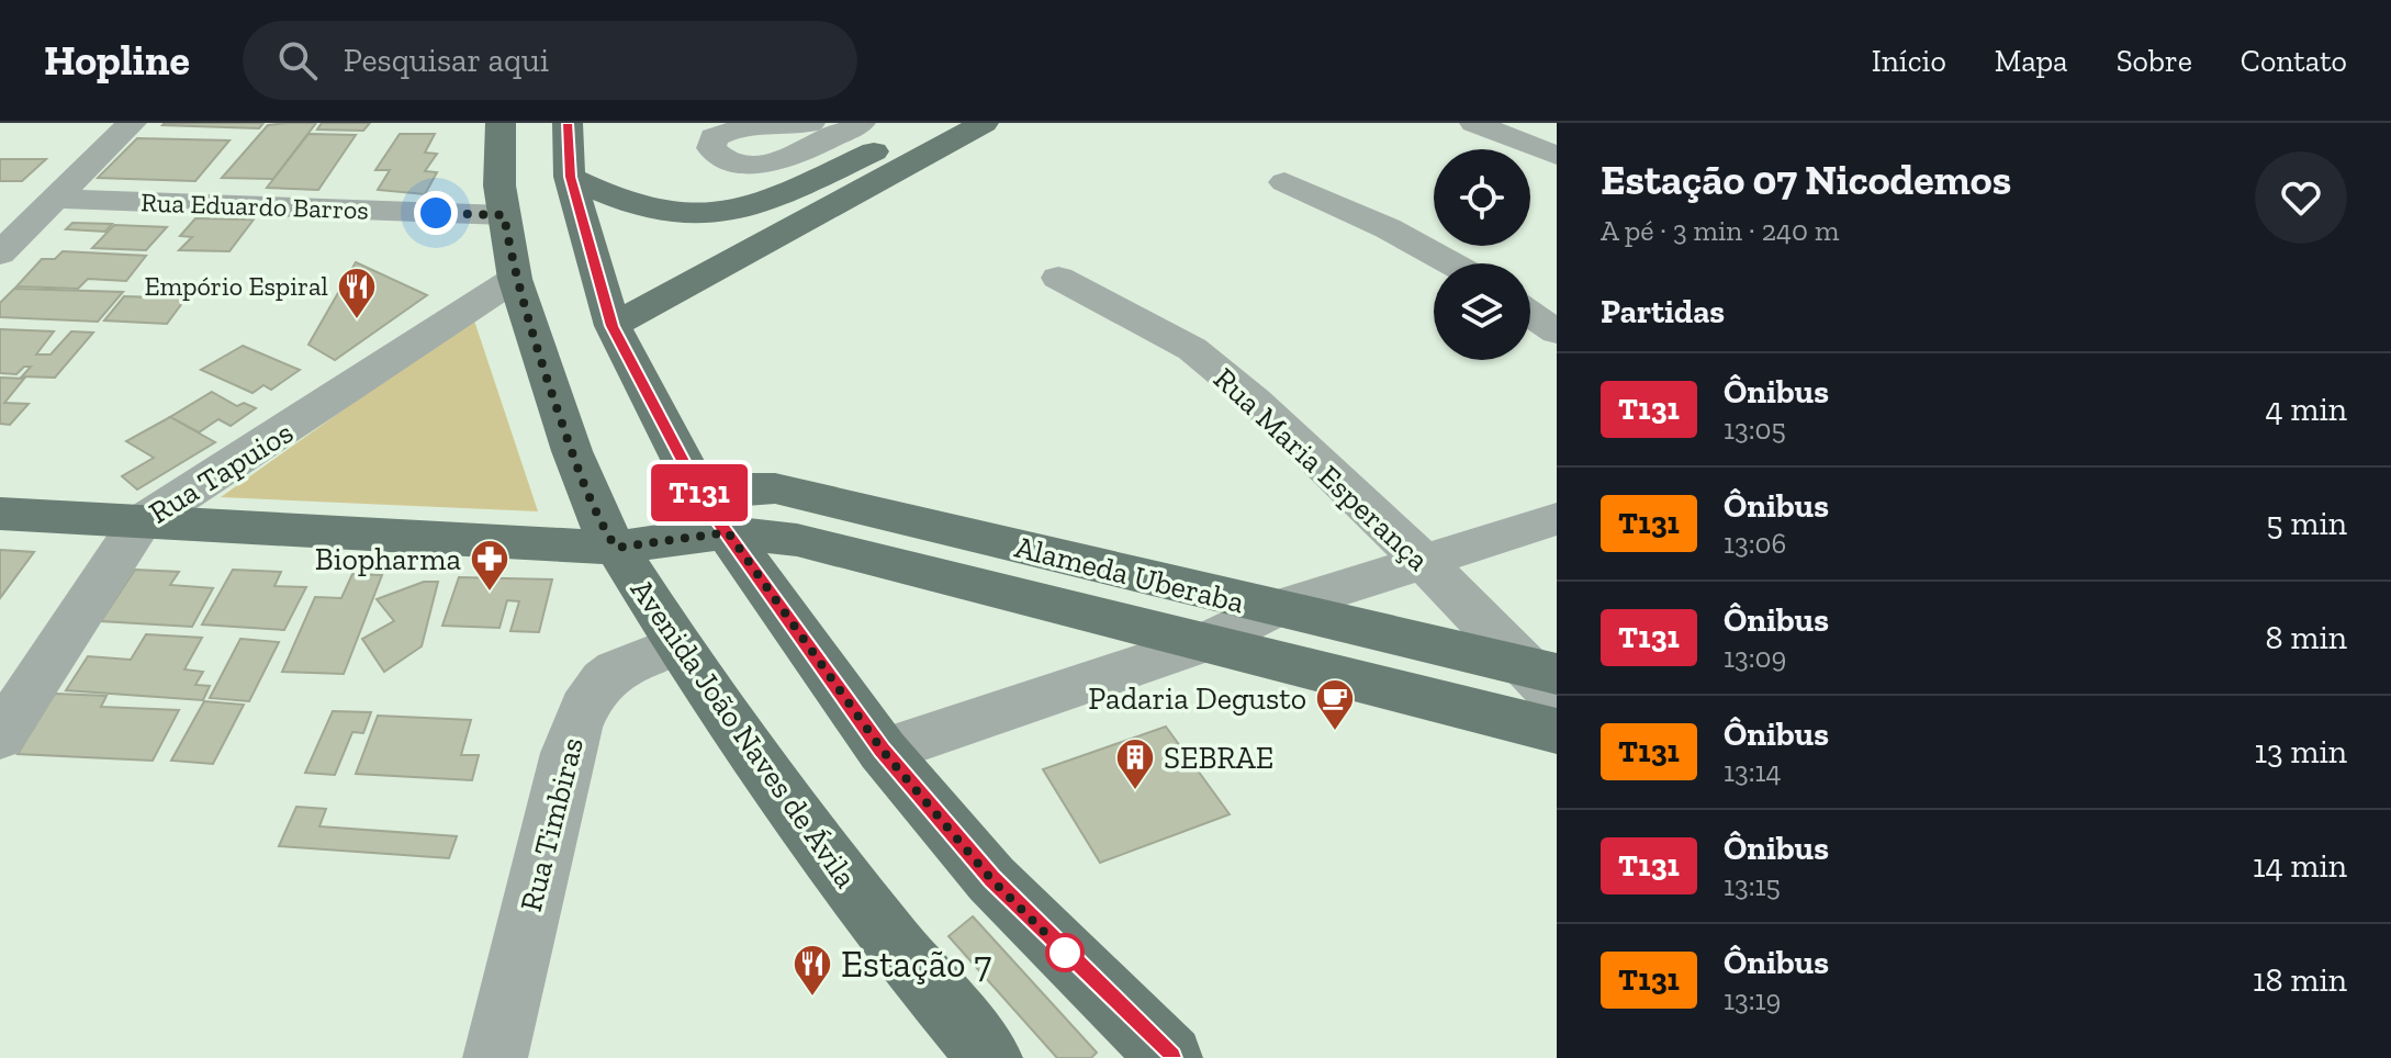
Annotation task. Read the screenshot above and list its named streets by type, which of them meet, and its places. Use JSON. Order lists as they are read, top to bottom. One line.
{"streets":{"main road":["Alameda Uberaba","Avenida João Naves de Ávila"],"street":["Rua Eduardo Barros","Rua Maria Esperança","Rua Tapuios","Rua Timbiras"]},"crossings":[["Rua Eduardo Barros","Avenida João Naves de Ávila"],["Rua Maria Esperança","Alameda Uberaba"],["Rua Tapuios","Avenida João Naves de Ávila"],["Avenida João Naves de Ávila","Rua Timbiras"]],"places":{"restaurant":["Empório Espiral","Estação 7"],"pharmacy":["Biopharma"],"cafe":["Padaria Degusto"],"building":["SEBRAE"]},"lines":["bus line T131"],"page":{"header":"Hopline","search":"Pesquisar aqui","nav":["Início","Mapa","Sobre","Contato"],"on_map":"T131","heading":[["Estação 07 Nicodemos","A pé · 3 min · 240 m"],"Partidas"],"list":[{"mark":"T131","name":"Ônibus","note":"13:05","value":"4 min"},{"mark":"T131","name":"Ônibus","note":"13:06","value":"5 min"},{"mark":"T131","name":"Ônibus","note":"13:09","value":"8 min"},{"mark":"T131","name":"Ônibus","note":"13:14","value":"13 min"},{"mark":"T131","name":"Ônibus","note":"13:15","value":"14 min"},{"mark":"T131","name":"Ônibus","note":"13:19","value":"18 min"}]}}
